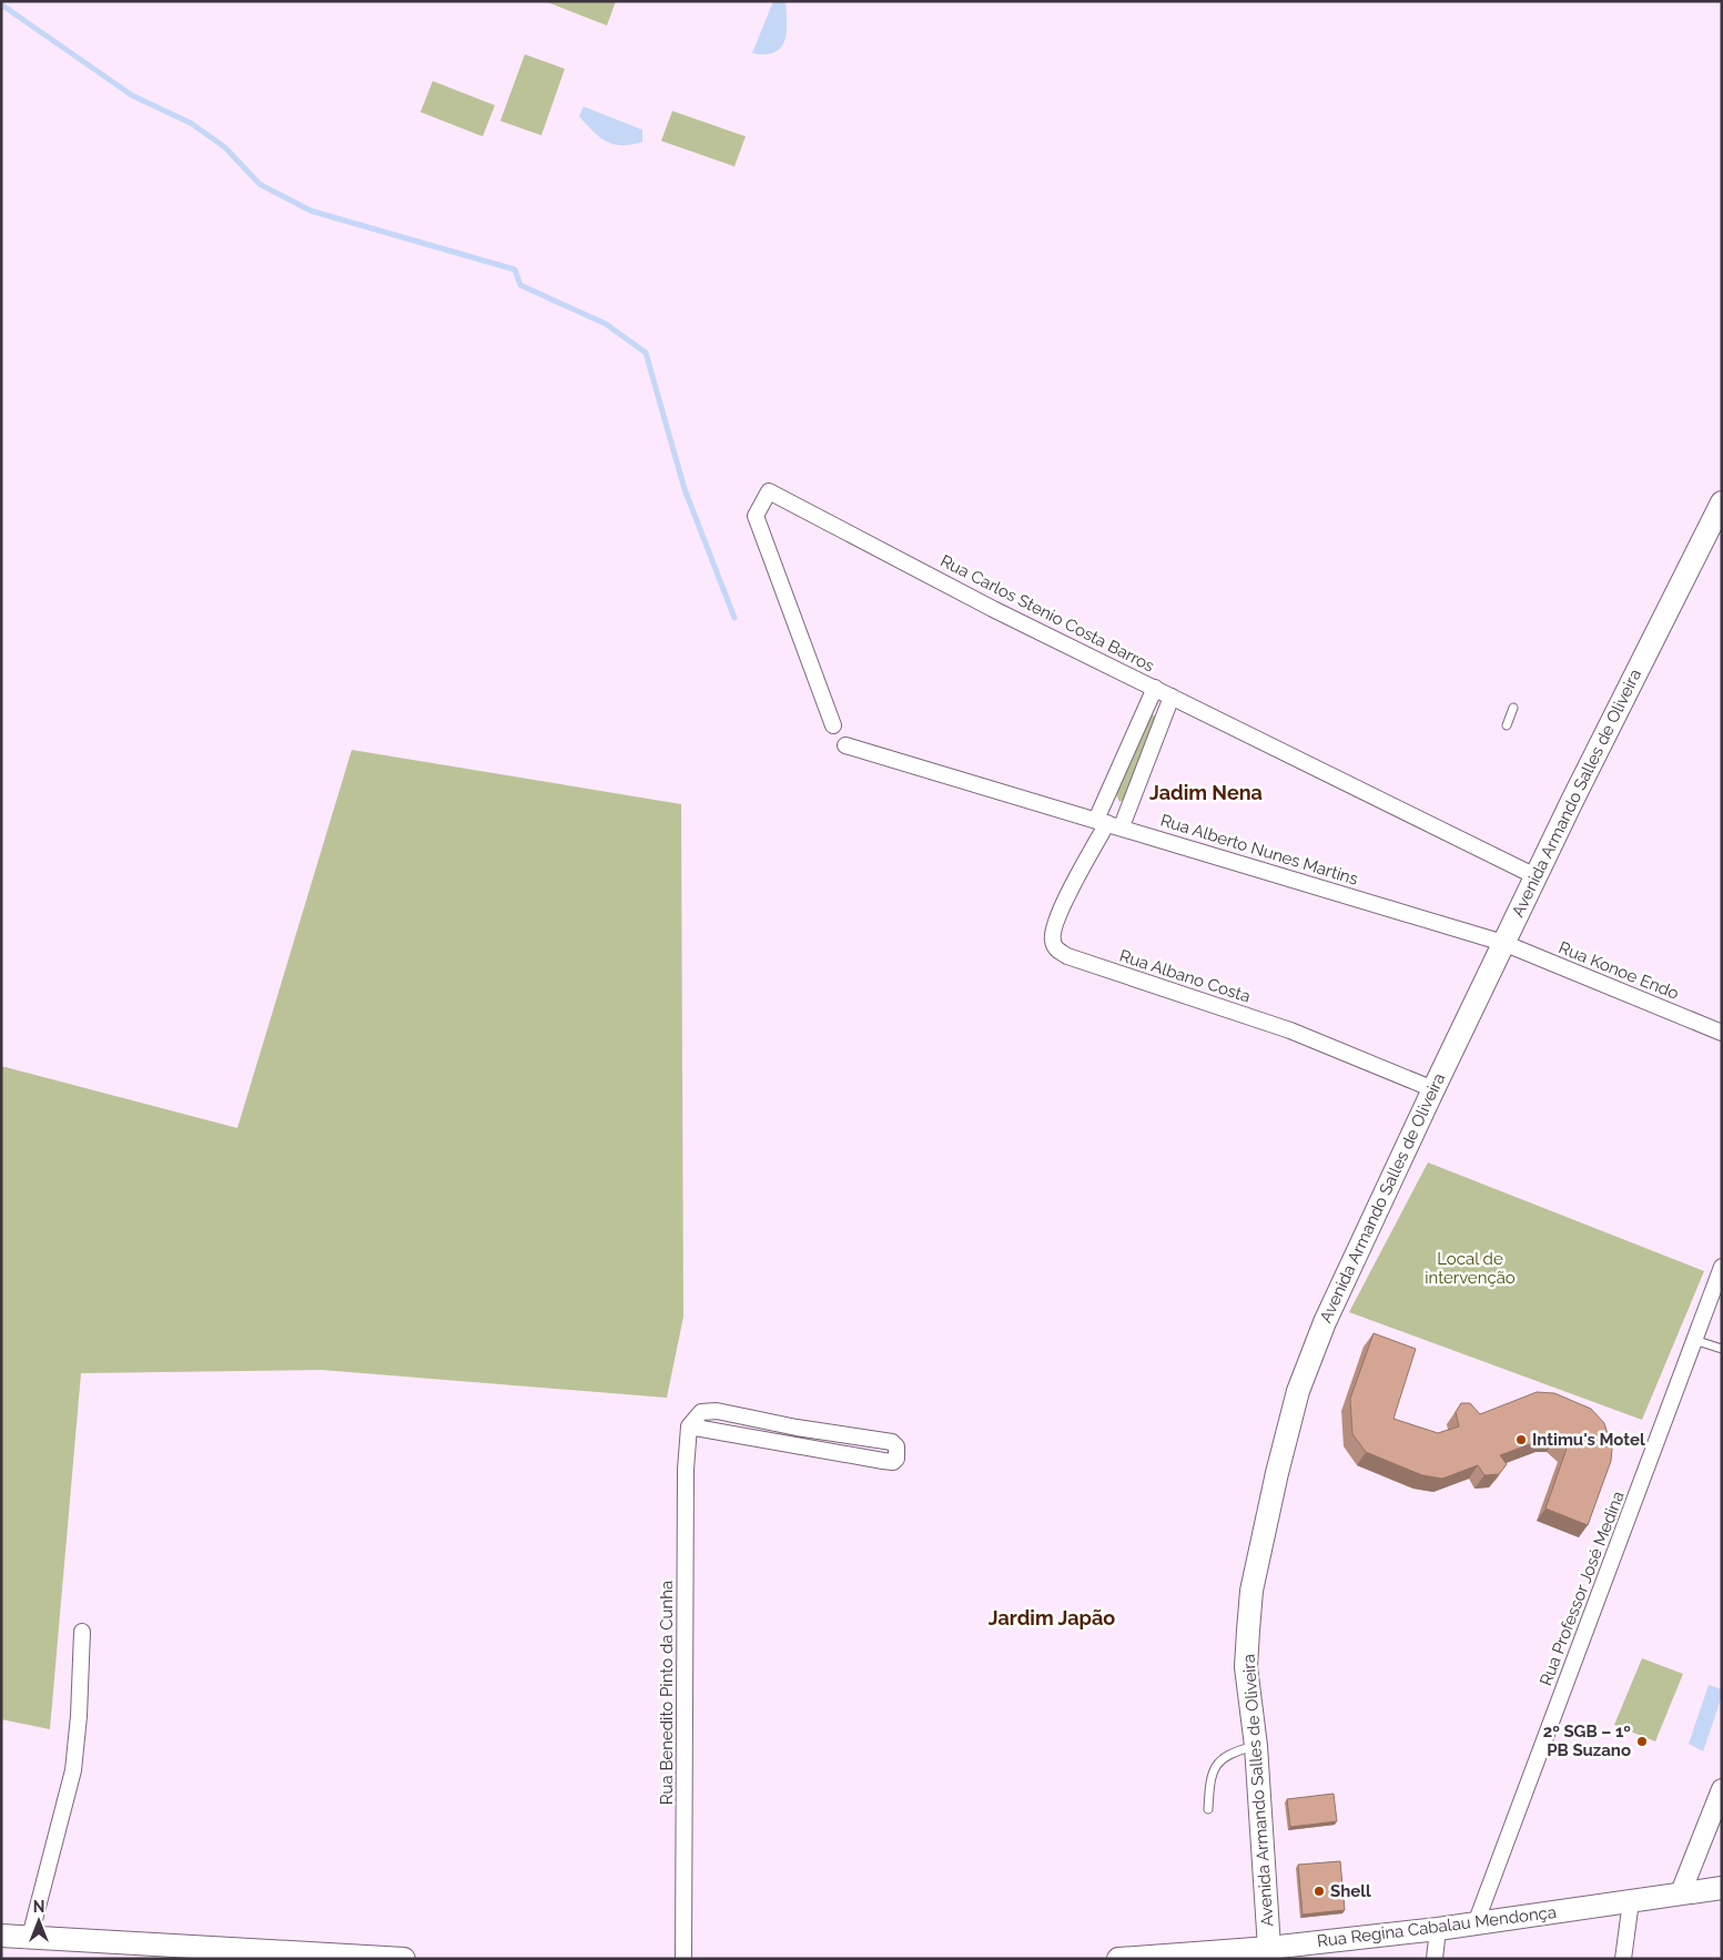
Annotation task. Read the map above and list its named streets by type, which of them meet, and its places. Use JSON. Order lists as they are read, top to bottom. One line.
{"streets":{"main road":["Avenida Armando Salles de Oliveira","Rua Regina Cabalau Mendonça"],"street":["Rua Carlos Stenio Costa Barros","Rua Alberto Nunes Martins","Rua Konoe Endo","Rua Albano Costa","Rua Professor José Medina","Rua Benedito Pinto da Cunha"]},"crossings":[["Rua Carlos Stenio Costa Barros","Avenida Armando Salles de Oliveira"],["Rua Carlos Stenio Costa Barros","Rua Albano Costa"],["Avenida Armando Salles de Oliveira","Rua Alberto Nunes Martins"],["Avenida Armando Salles de Oliveira","Rua Konoe Endo"],["Avenida Armando Salles de Oliveira","Rua Albano Costa"],["Avenida Armando Salles de Oliveira","Rua Regina Cabalau Mendonça"],["Rua Alberto Nunes Martins","Rua Konoe Endo"],["Rua Alberto Nunes Martins","Rua Albano Costa"],["Rua Professor José Medina","Rua Regina Cabalau Mendonça"]],"districts":["Jadim Nena","Jardim Japão"],"parks":["Local de intervenção"],"places":["Intimu's Motel","2º SGB – 1º PB Suzano","Shell"],"north":"top"}
